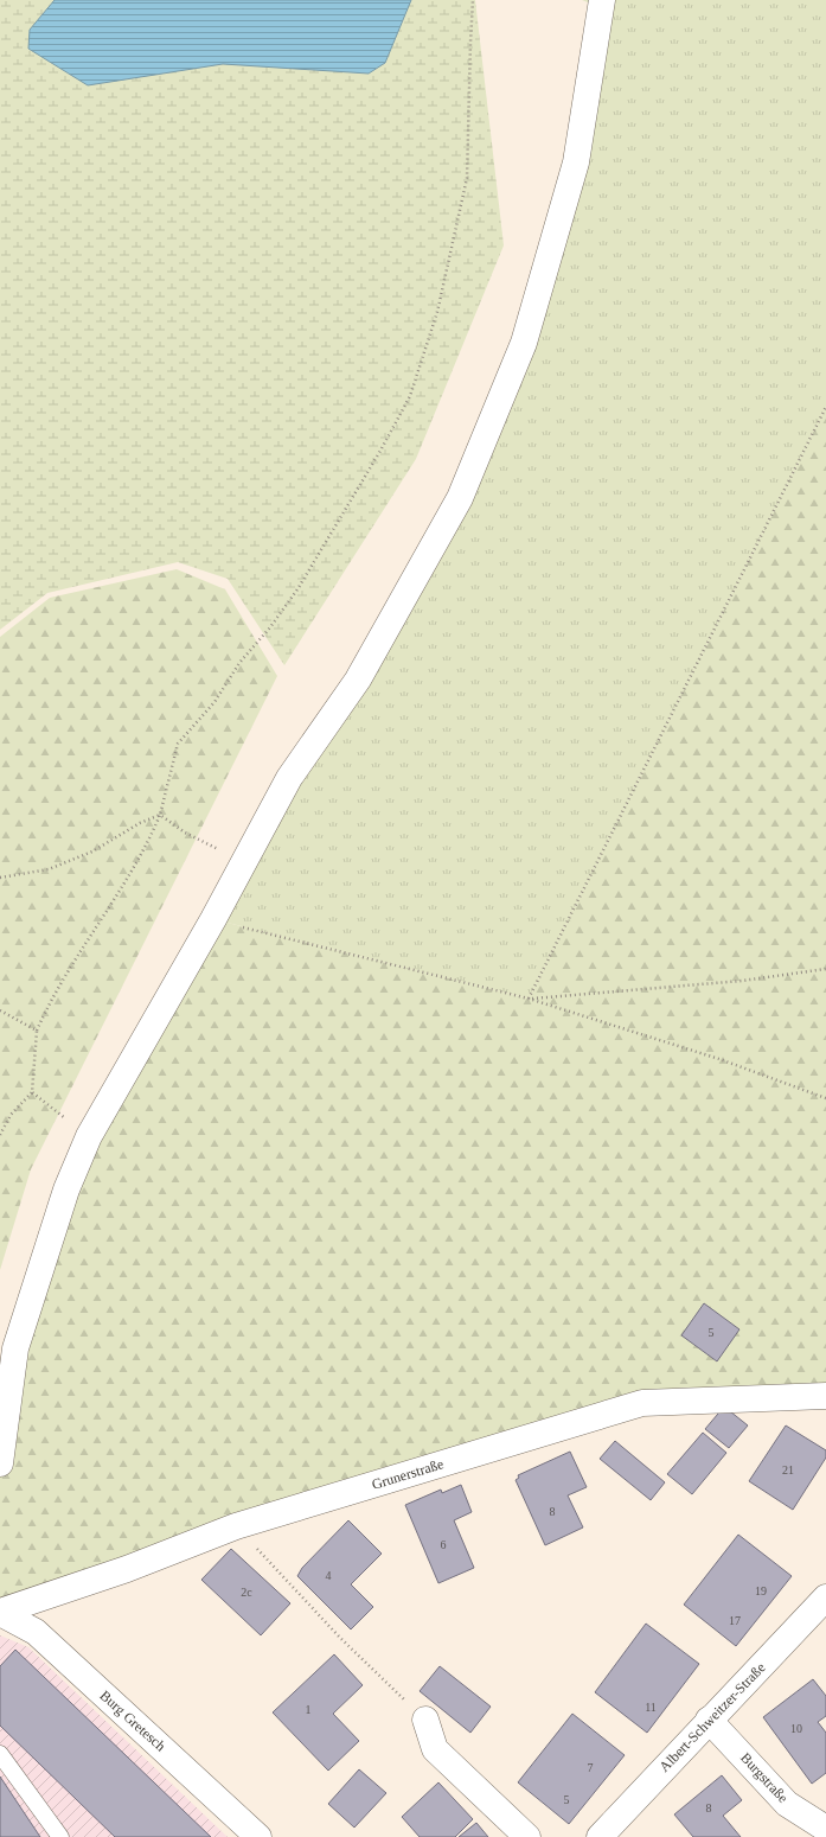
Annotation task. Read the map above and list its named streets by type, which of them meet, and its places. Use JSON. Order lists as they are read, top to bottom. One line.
{"streets":{"street":["Grunerstraße","Albert-Schweitzer-Straße","Burg Gretesch","Burgstraße"]},"crossings":[["Grunerstraße","Burg Gretesch"],["Albert-Schweitzer-Straße","Burgstraße"]],"house_numbers":["5","21","8","6","4","19","2c","17","11","1","10","7","5","8"]}
